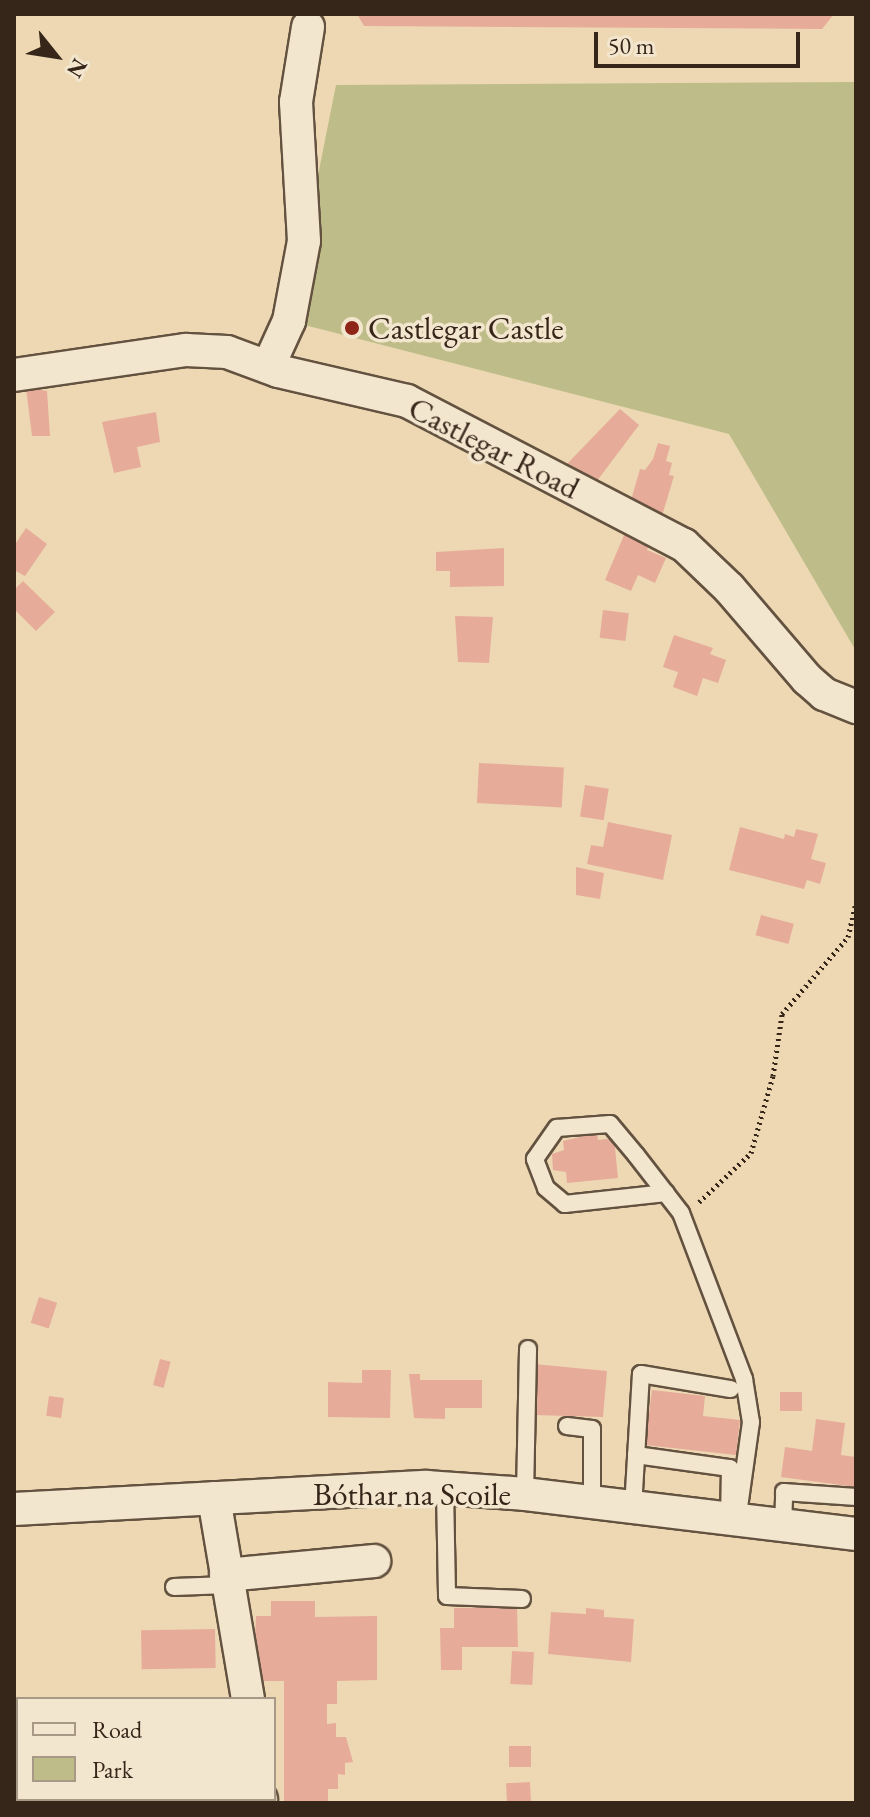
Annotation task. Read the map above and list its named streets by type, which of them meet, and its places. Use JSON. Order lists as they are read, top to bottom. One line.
{"streets":{"street":["Castlegar Road","Bóthar na Scoile"]},"places":["Castlegar Castle"],"legend":["Road","Park"],"scale_bar":"50 m","north":"bottom right"}
